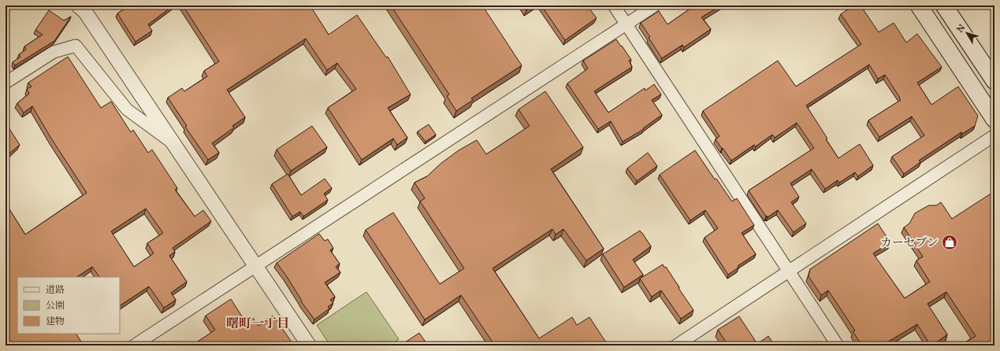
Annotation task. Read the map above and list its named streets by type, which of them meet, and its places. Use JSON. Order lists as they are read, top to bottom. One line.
{"districts":["曙町一丁目"],"places":{"shop":["カーセブン"]},"legend":["道路","公園","建物"],"north":"top left"}
